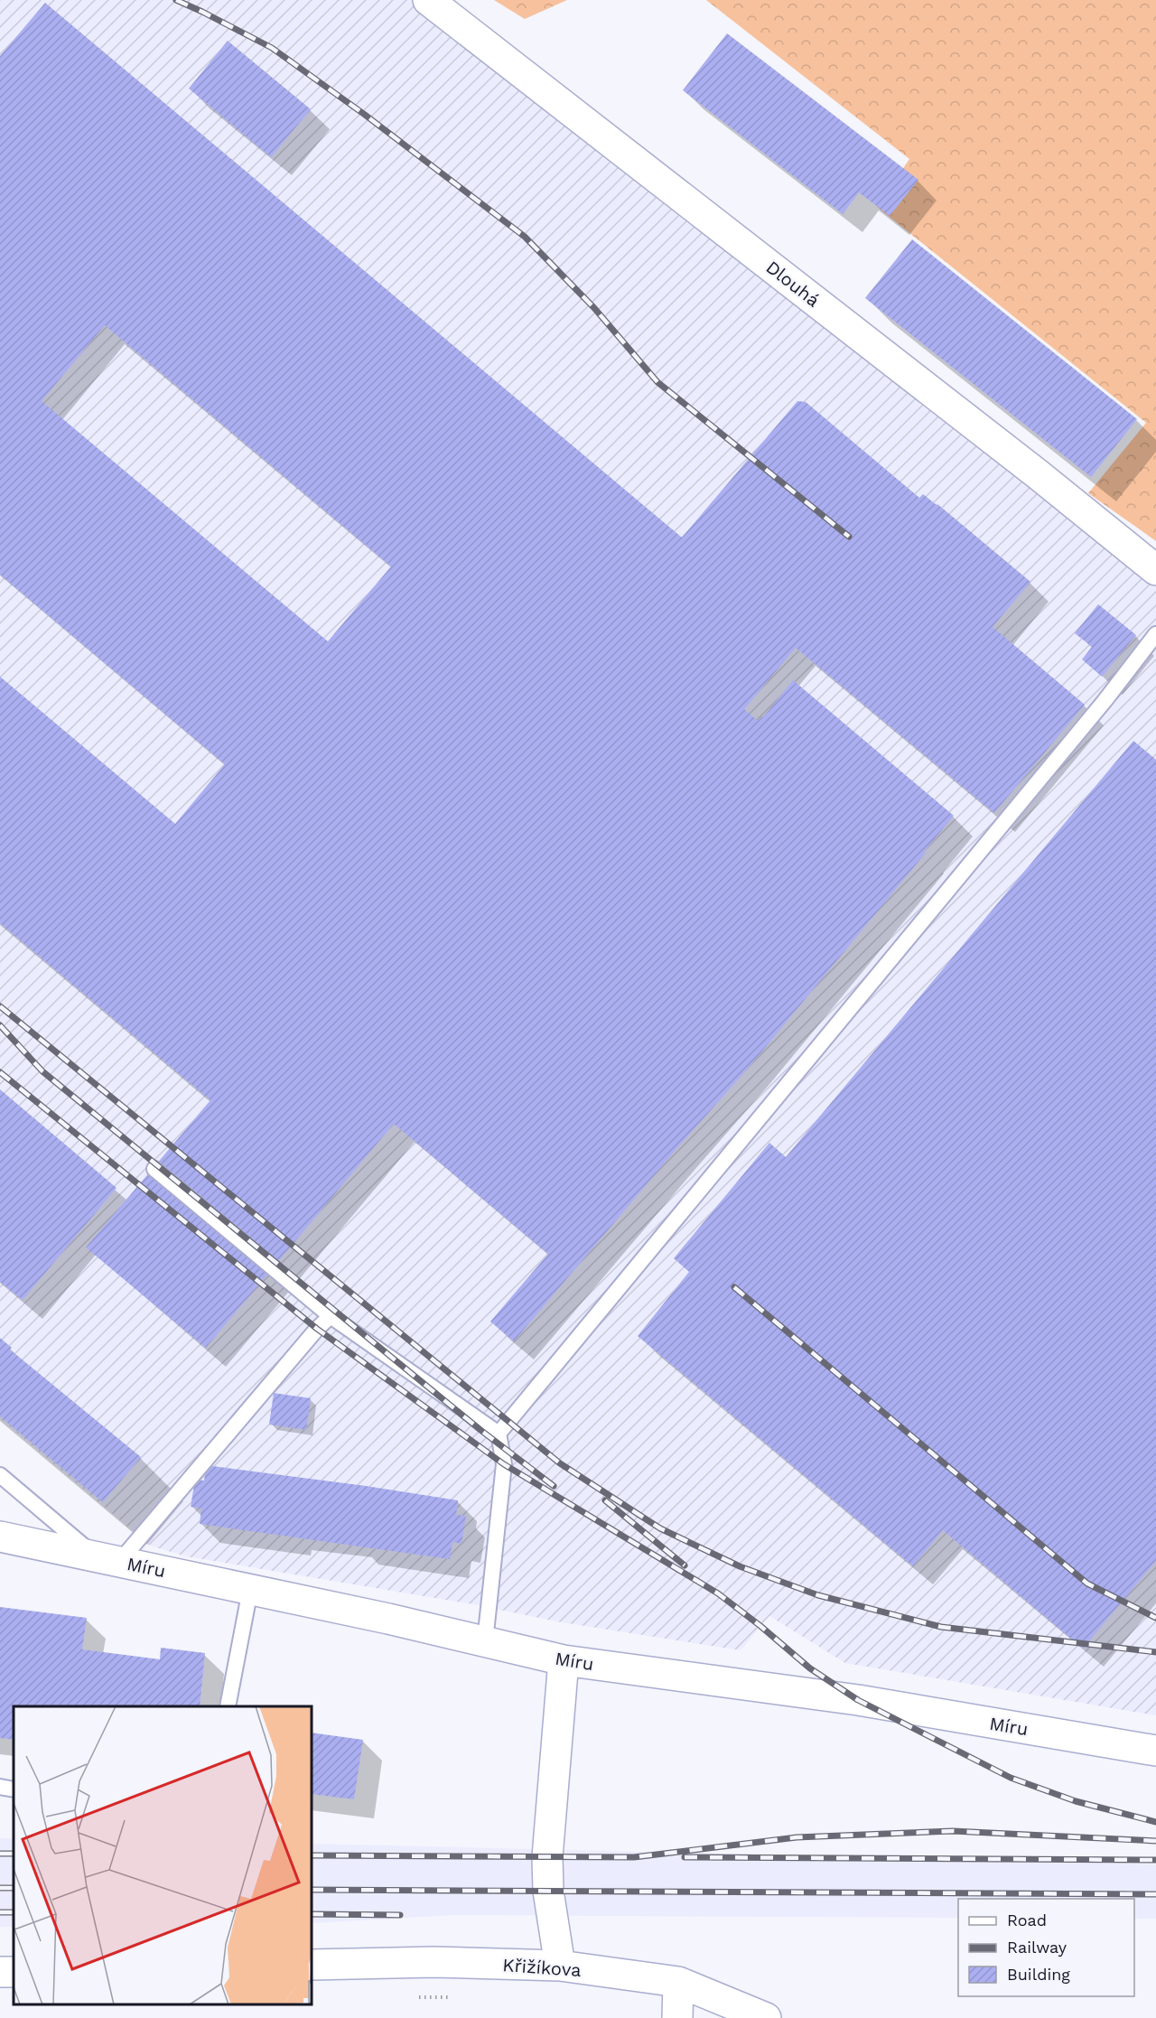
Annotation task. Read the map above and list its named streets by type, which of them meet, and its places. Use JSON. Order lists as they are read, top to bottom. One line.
{"streets":{"street":["Dlouhá","Míru","Křižíkova"]},"legend":["Road","Railway","Building"]}
